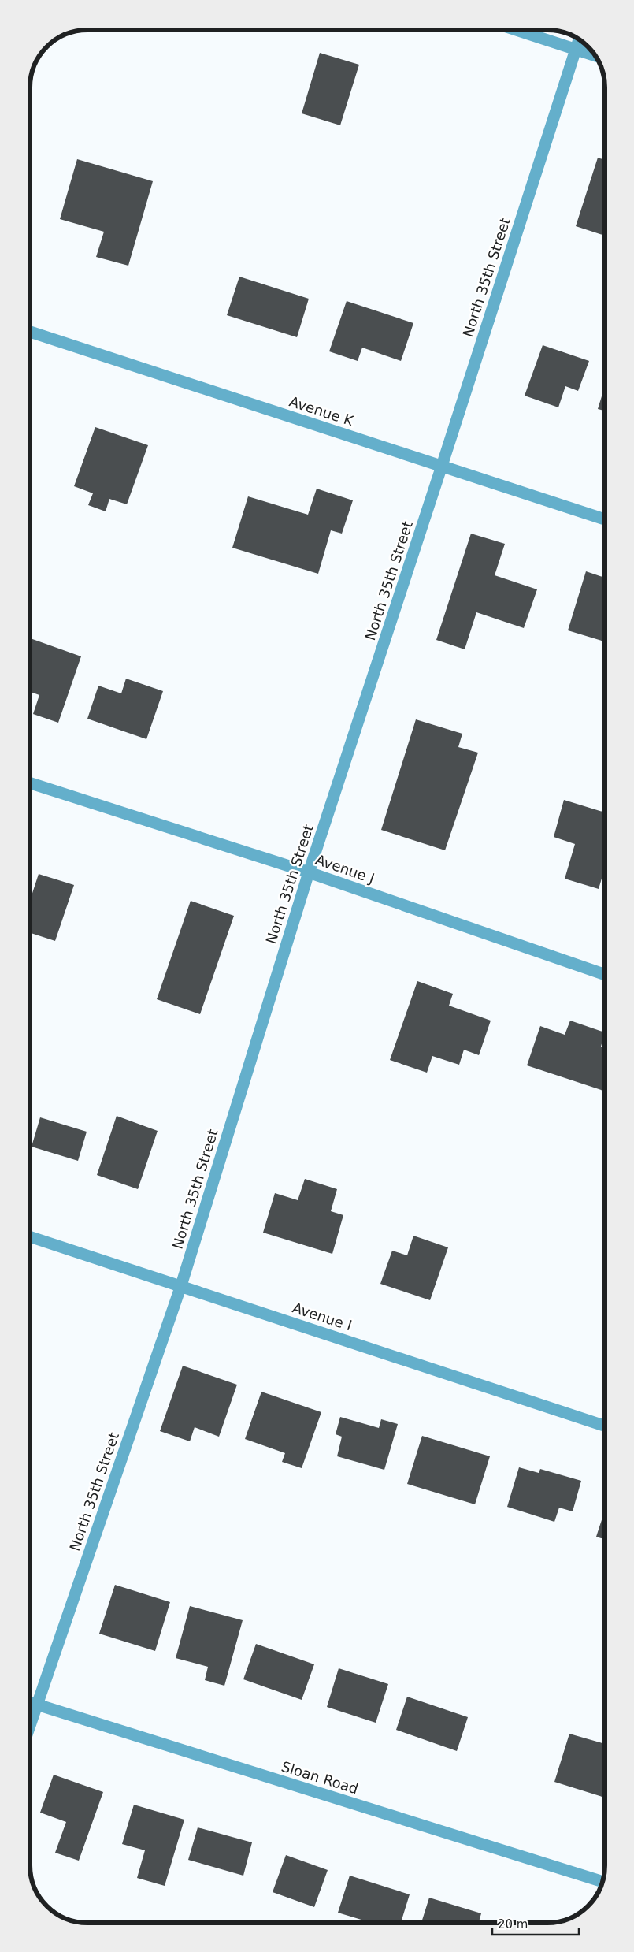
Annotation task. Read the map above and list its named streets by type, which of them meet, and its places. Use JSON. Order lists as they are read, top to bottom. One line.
{"streets":{"street":["North 35th Street","Avenue K","Avenue J","Avenue I","Sloan Road"]},"crossings":[["North 35th Street","Avenue K"],["North 35th Street","Avenue J"],["North 35th Street","Avenue I"],["North 35th Street","Sloan Road"]],"scale_bar":"20 m"}
